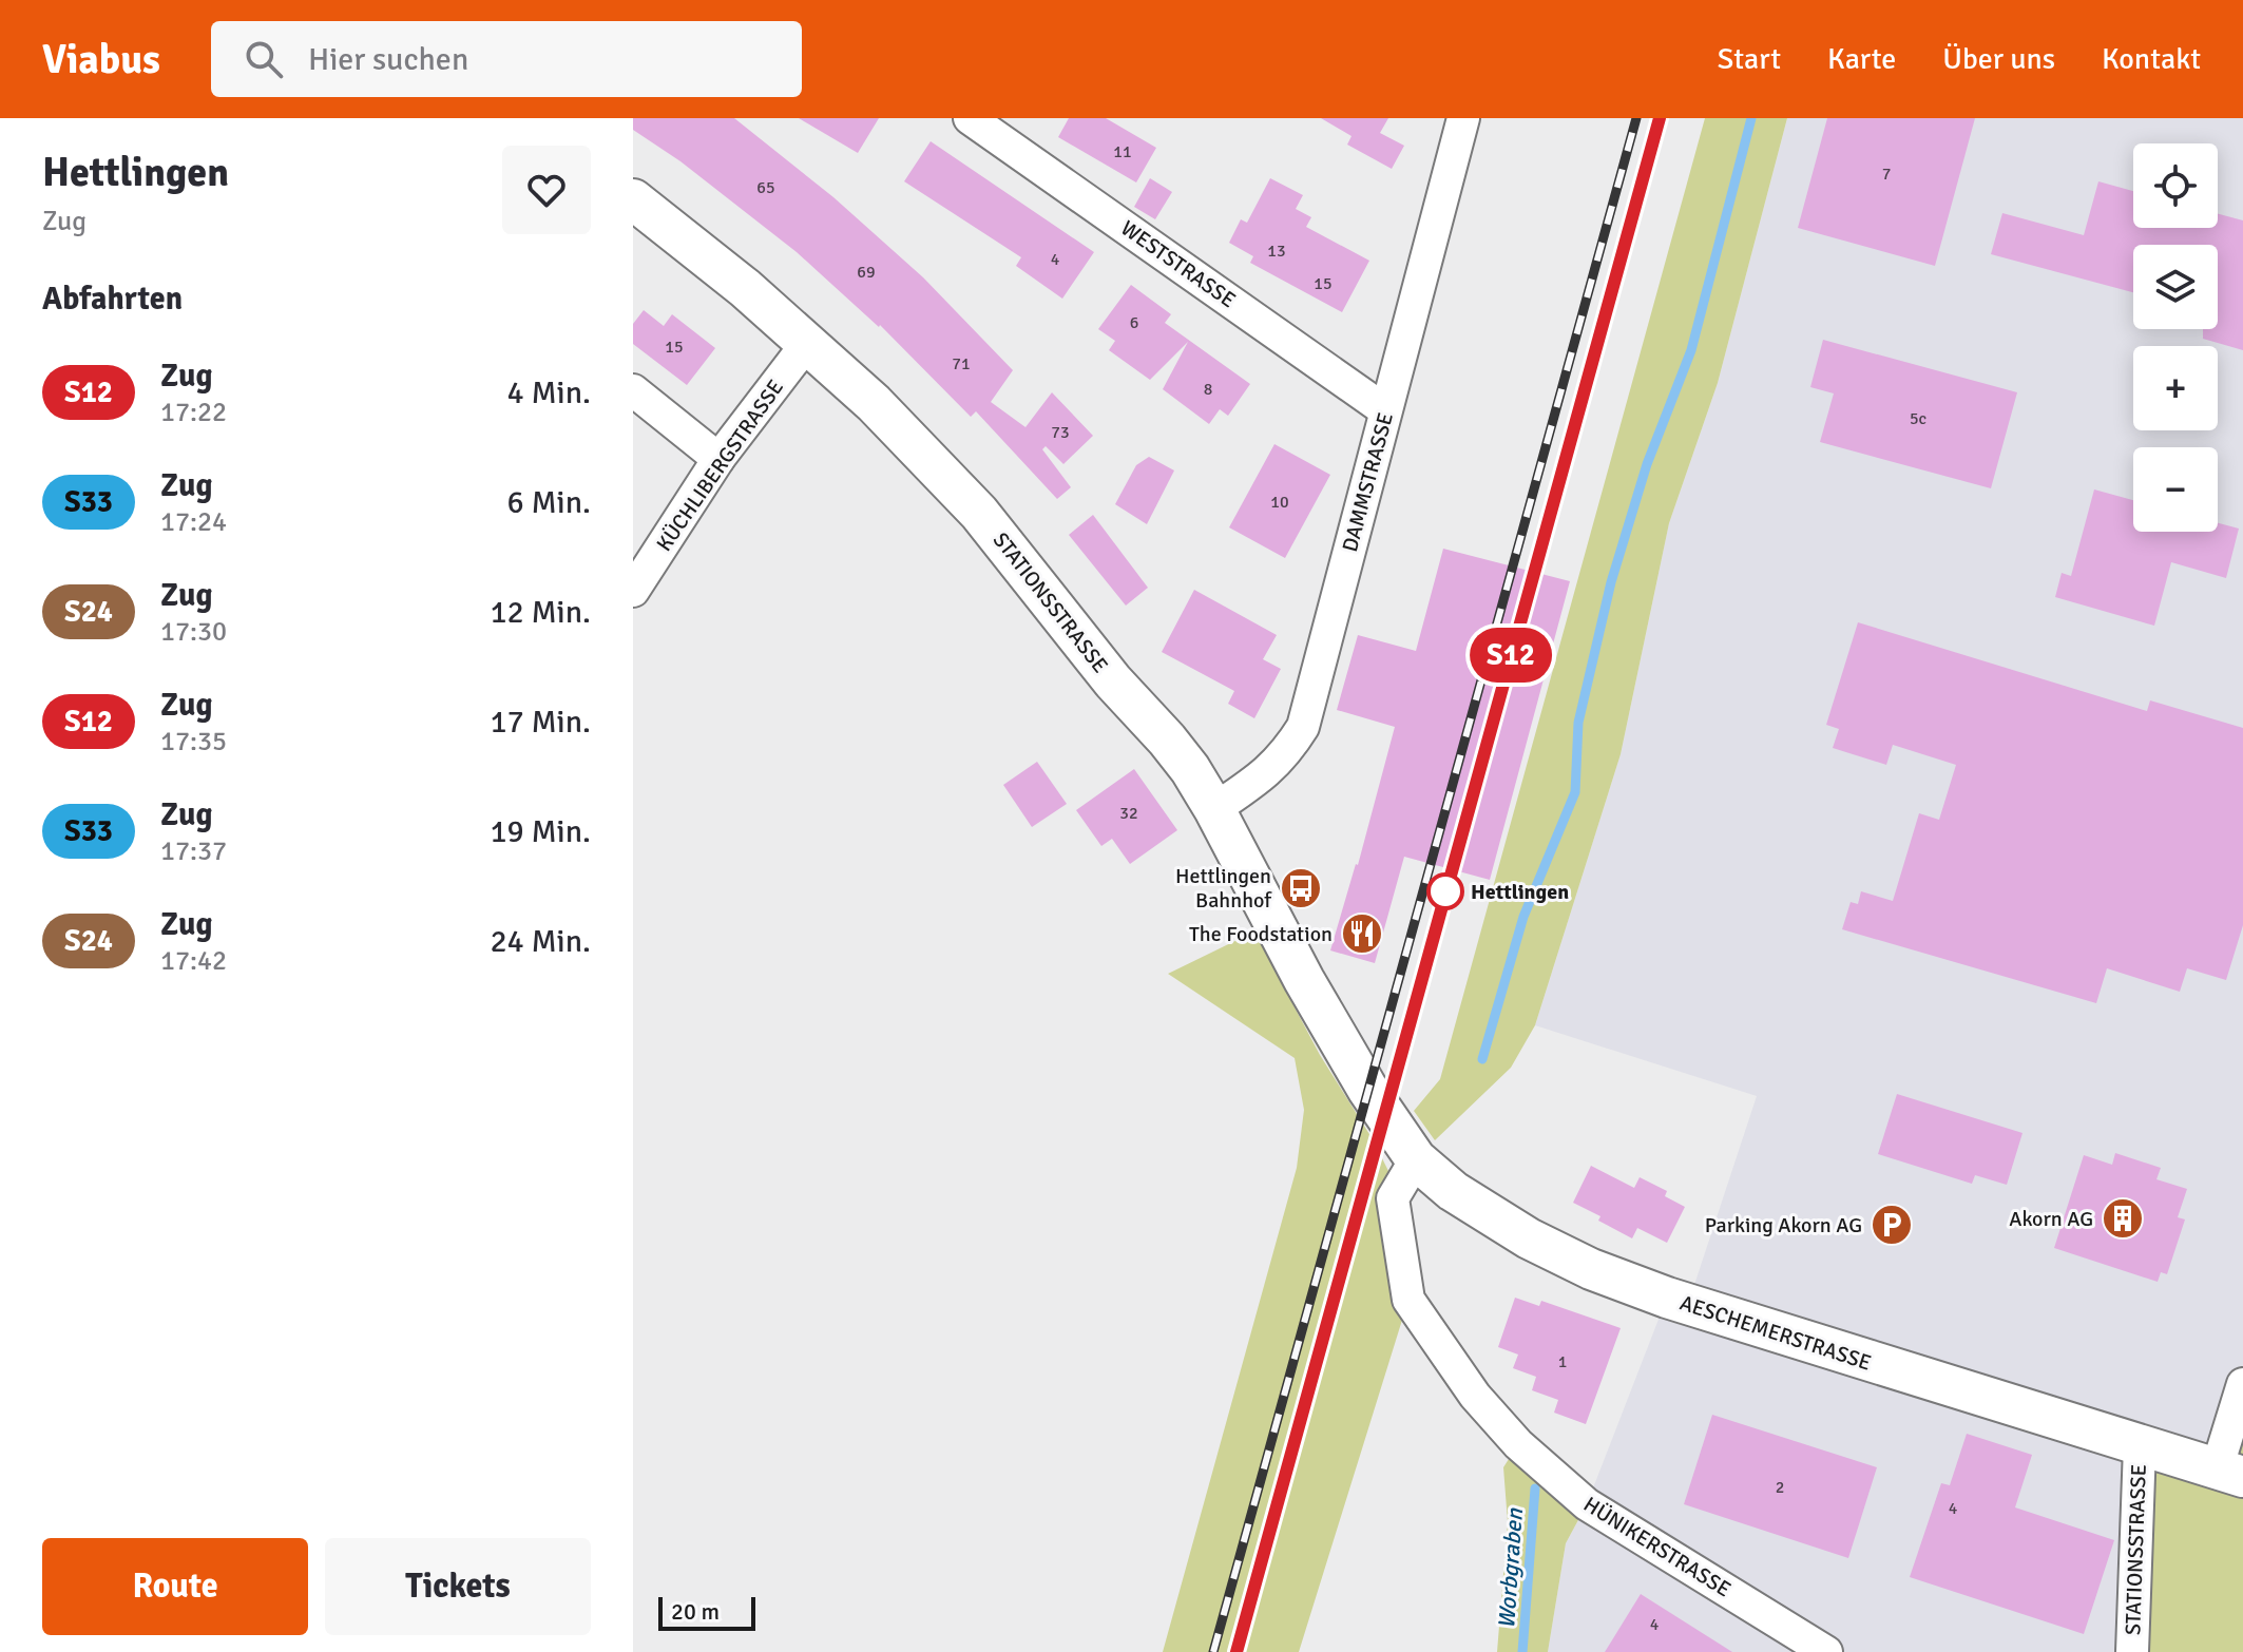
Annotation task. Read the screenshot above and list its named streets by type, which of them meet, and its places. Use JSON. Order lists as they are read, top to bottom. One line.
{"streets":{"street":["WESTSTRASSE","KÜCHLIBERGSTRASSE","DAMMSTRASSE","STATIONSSTRASSE","AESCHEMERSTRASSE","HÜNIKERSTRASSE"]},"crossings":[["WESTSTRASSE","DAMMSTRASSE"],["KÜCHLIBERGSTRASSE","STATIONSSTRASSE"],["DAMMSTRASSE","STATIONSSTRASSE"],["STATIONSSTRASSE","AESCHEMERSTRASSE"],["AESCHEMERSTRASSE","HÜNIKERSTRASSE"]],"water":["Worbgraben"],"places":{"bus stop":["Hettlingen Bahnhof"],"other":["Hettlingen"],"restaurant":["The Foodstation"],"building":["Akorn AG"],"parking":["Parking Akorn AG"]},"house_numbers":["11","7","65","13","4","69","15","6","15","71","8","5c","73","10","32","1","2","4","4"],"scale_bar":"20 m","page":{"header":"Viabus","search":"Hier suchen","nav":["Start","Karte","Über uns","Kontakt"],"heading":[["Hettlingen","Zug"],"Abfahrten"],"on_map":"S12","map_buttons":["+","−"],"list":[{"mark":"S12","name":"Zug","note":"17:22","value":"4 Min."},{"mark":"S33","name":"Zug","note":"17:24","value":"6 Min."},{"mark":"S24","name":"Zug","note":"17:30","value":"12 Min."},{"mark":"S12","name":"Zug","note":"17:35","value":"17 Min."},{"mark":"S33","name":"Zug","note":"17:37","value":"19 Min."},{"mark":"S24","name":"Zug","note":"17:42","value":"24 Min."}],"buttons":["Route","Tickets"],"scale":"20 m"}}
